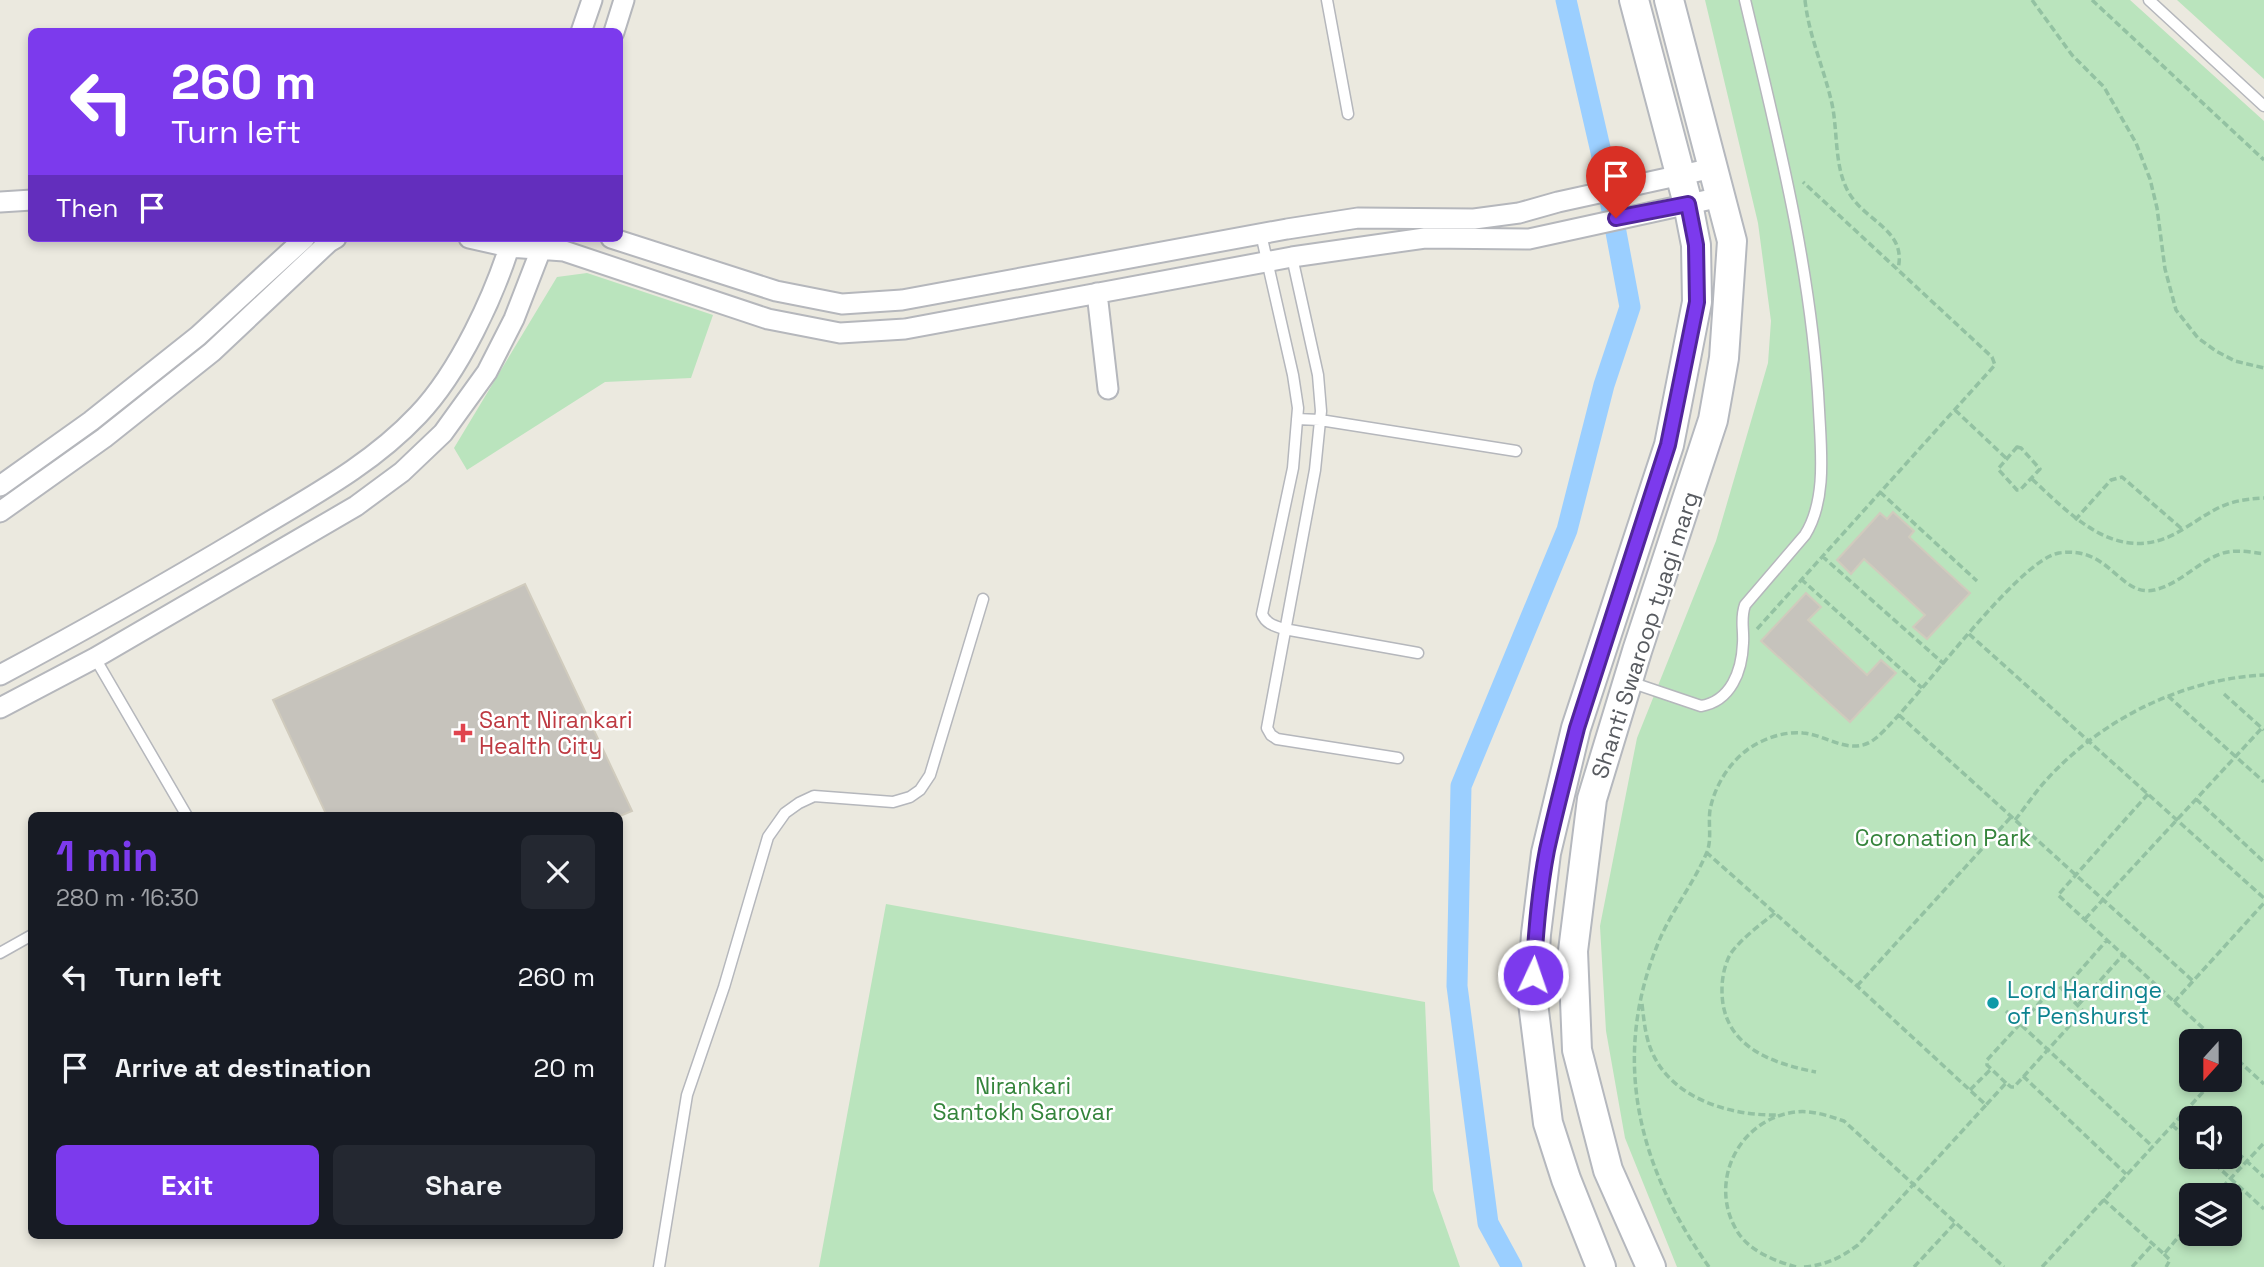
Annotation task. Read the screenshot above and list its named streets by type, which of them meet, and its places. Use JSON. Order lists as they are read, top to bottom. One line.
{"streets":{"main road":["Shanti Swaroop tyagi marg"]},"parks":["Coronation Park","Nirankari Santokh Sarovar"],"places":{"health":["Sant Nirankari Health City"],"other":["Lord Hardinge of Penshurst"]},"north":"bottom","page":{"turn":["260 m","Turn left"],"then":"Then","heading":["1 min","280 m · 16:30"],"list":[{"name":"Turn left","value":"260 m"},{"name":"Arrive at destination","value":"20 m"}],"buttons":["Exit","Share"]}}
